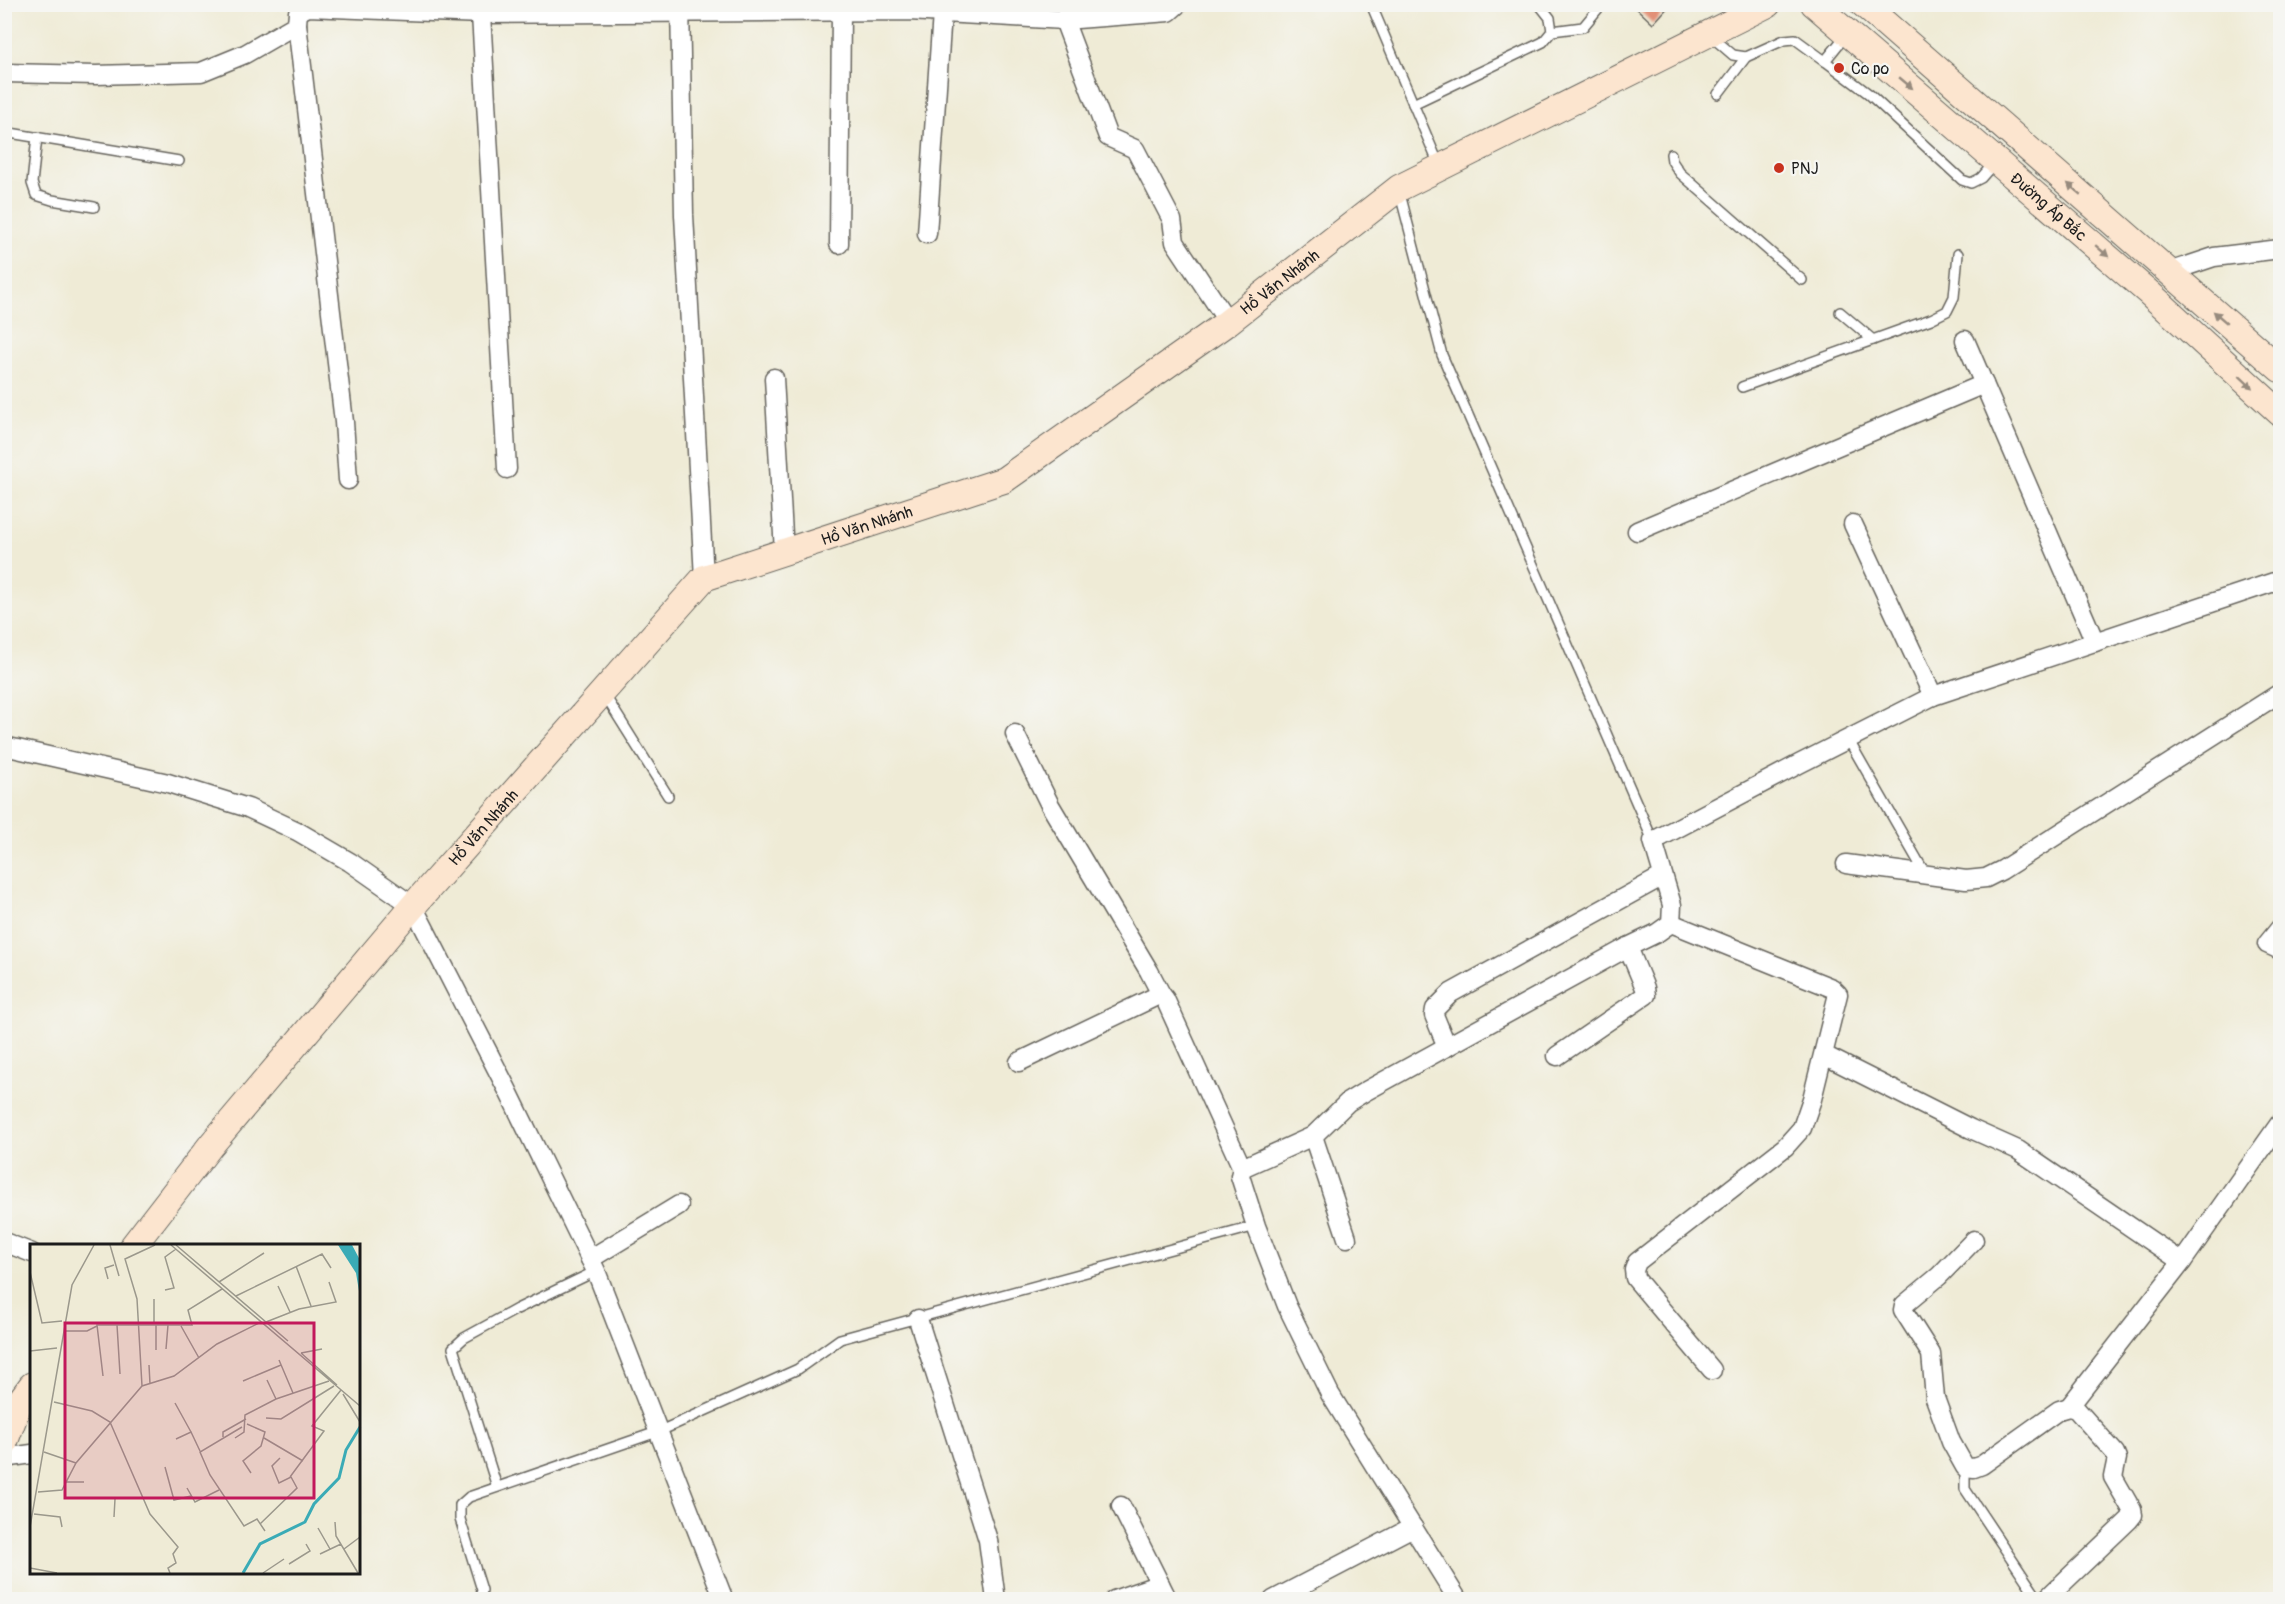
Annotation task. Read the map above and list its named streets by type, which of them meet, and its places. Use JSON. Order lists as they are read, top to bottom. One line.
{"streets":{"street":["Đường Ấp Bắc","Hồ Văn Nhánh"]},"places":["Co po","PNJ"]}
